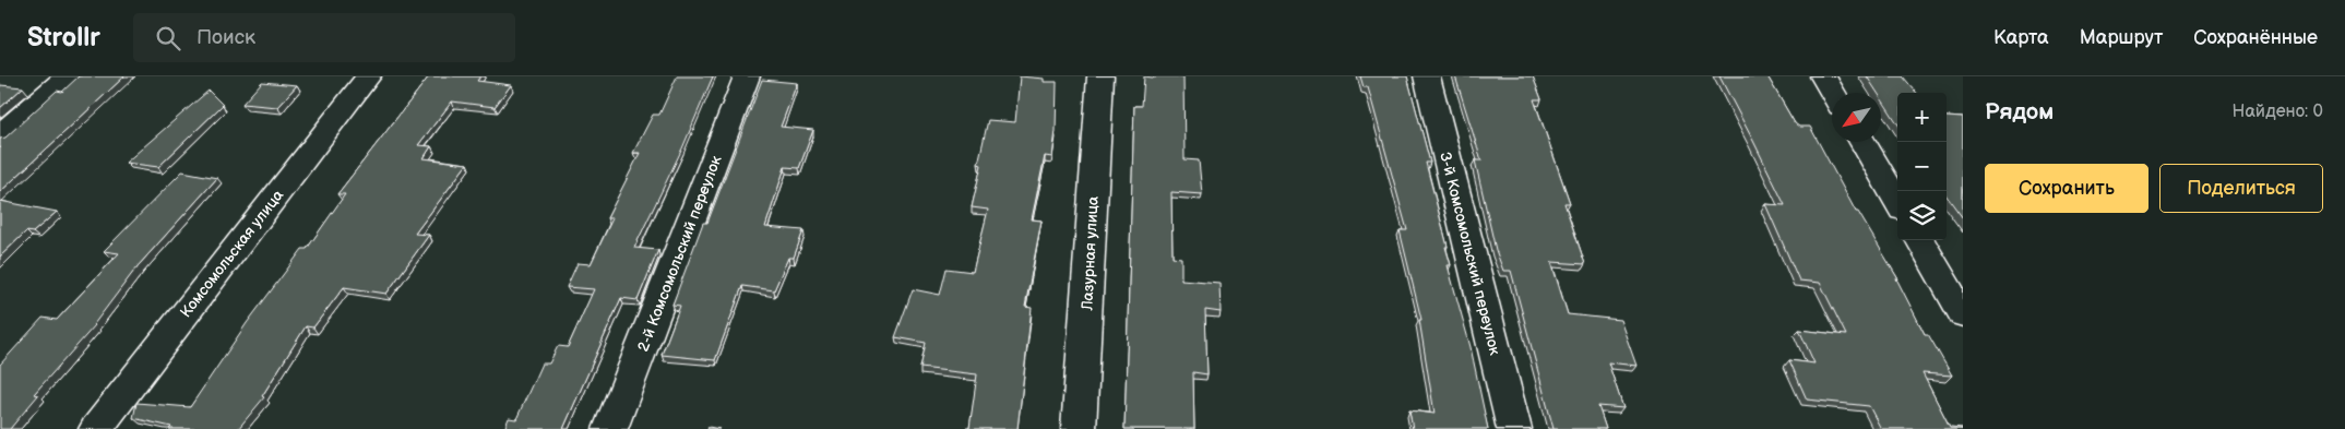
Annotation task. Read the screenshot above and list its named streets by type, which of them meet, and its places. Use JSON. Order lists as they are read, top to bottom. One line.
{"streets":{"street":["Комсомольская улица","2-й Комсомольский переулок","Лазурная улица","3-й Комсомольский переулок"]},"north":"bottom left","page":{"header":"Strollr","search":"Поиск","nav":["Карта","Маршрут","Сохранённые"],"heading":["Рядом","Найдено: 0"],"map_buttons":["+","−"],"buttons":["Сохранить","Поделиться"]}}
